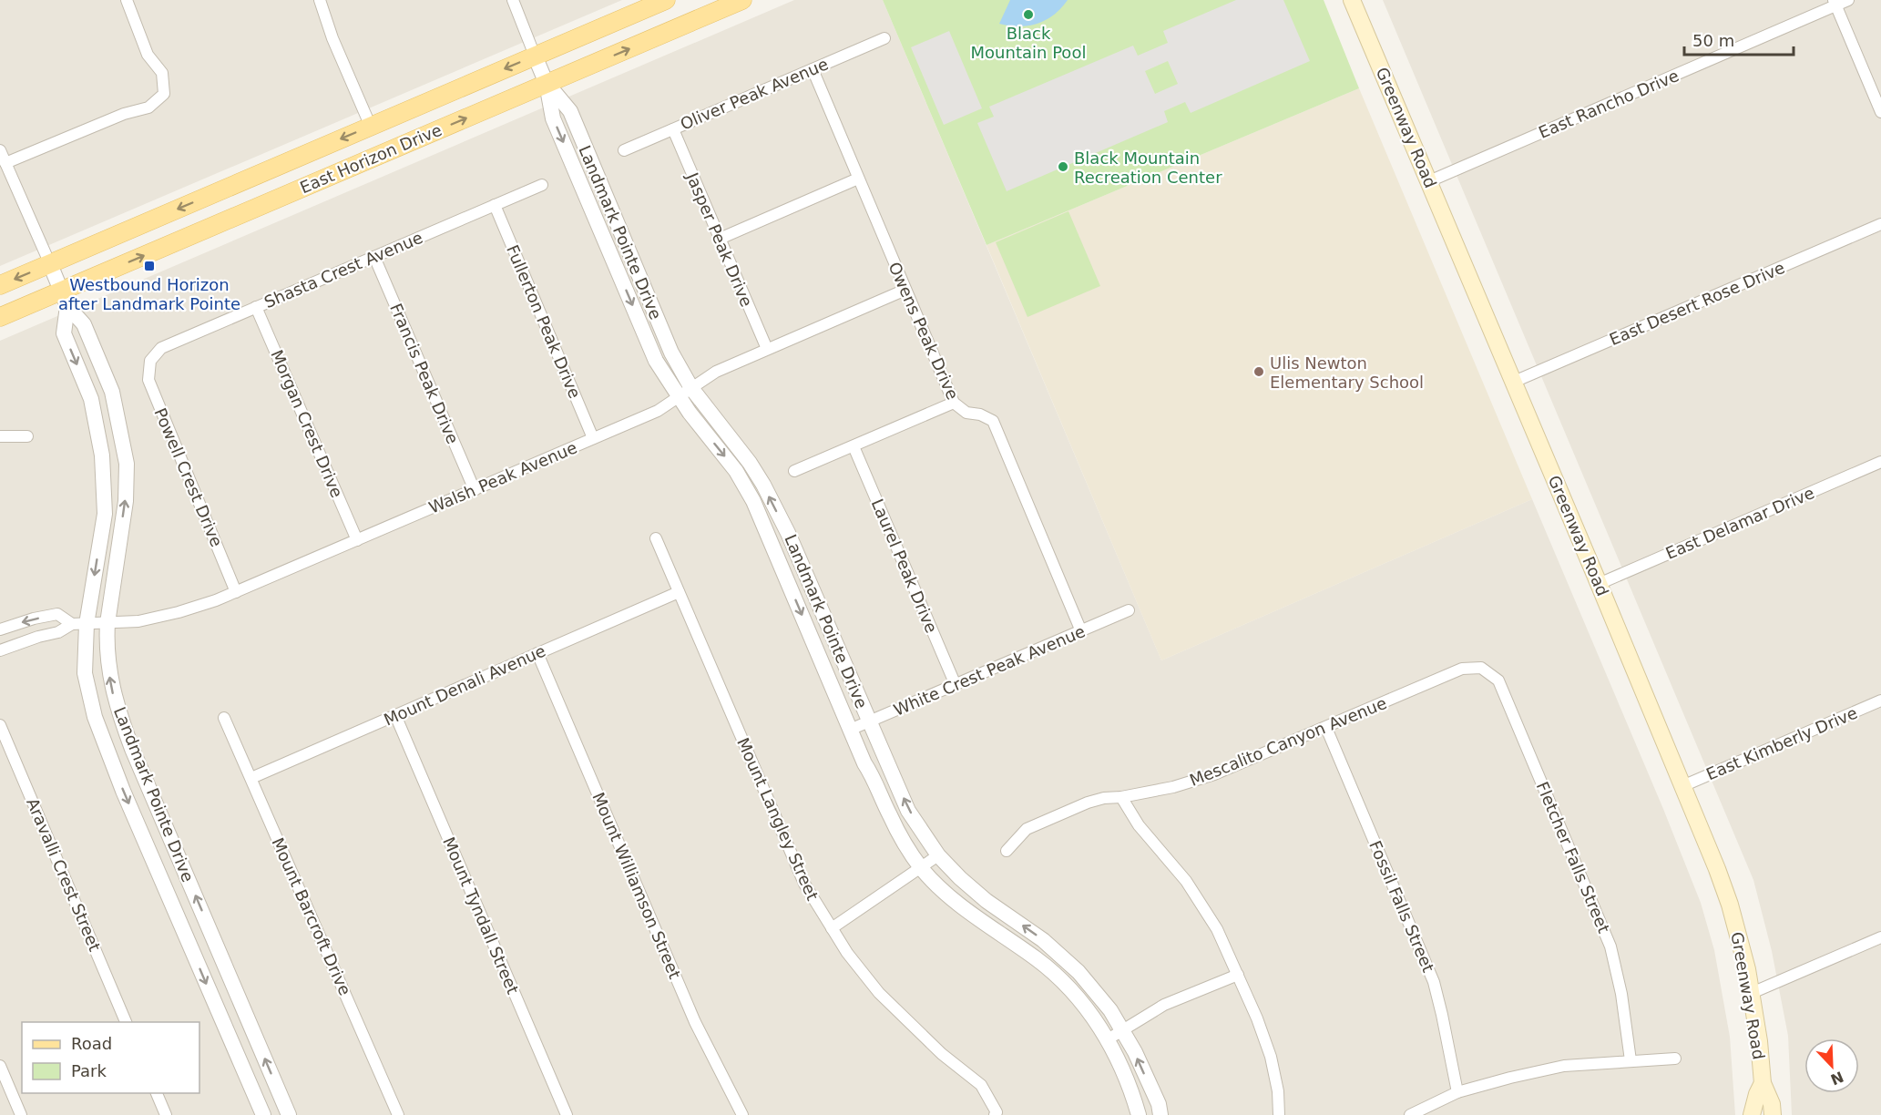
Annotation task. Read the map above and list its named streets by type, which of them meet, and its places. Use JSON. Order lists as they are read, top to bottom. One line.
{"streets":{"main road":["Greenway Road","East Horizon Drive"],"street":["Oliver Peak Avenue","East Rancho Drive","Landmark Pointe Drive","Jasper Peak Drive","Shasta Crest Avenue","East Desert Rose Drive","Fullerton Peak Drive","Owens Peak Drive","Francis Peak Drive","Morgan Crest Drive","Powell Crest Drive","Walsh Peak Avenue","East Delamar Drive","Laurel Peak Drive","White Crest Peak Avenue","Mount Denali Avenue","Mescalito Canyon Avenue","East Kimberly Drive","Mount Langley Street","Fletcher Falls Street","Aravalli Crest Street","Mount Williamson Street","Fossil Falls Street","Mount Tyndall Street","Mount Barcroft Drive"]},"crossings":[["Oliver Peak Avenue","Jasper Peak Drive"],["Oliver Peak Avenue","Owens Peak Drive"],["East Rancho Drive","Greenway Road"],["Greenway Road","East Desert Rose Drive"],["Greenway Road","East Delamar Drive"],["Greenway Road","East Kimberly Drive"],["East Horizon Drive","Landmark Pointe Drive"],["Landmark Pointe Drive","Walsh Peak Avenue"],["Landmark Pointe Drive","White Crest Peak Avenue"],["Jasper Peak Drive","Walsh Peak Avenue"],["Shasta Crest Avenue","Fullerton Peak Drive"],["Shasta Crest Avenue","Francis Peak Drive"],["Shasta Crest Avenue","Morgan Crest Drive"],["Shasta Crest Avenue","Powell Crest Drive"],["Fullerton Peak Drive","Walsh Peak Avenue"],["Owens Peak Drive","Walsh Peak Avenue"],["Owens Peak Drive","White Crest Peak Avenue"],["Francis Peak Drive","Walsh Peak Avenue"],["Morgan Crest Drive","Walsh Peak Avenue"],["Powell Crest Drive","Walsh Peak Avenue"],["Laurel Peak Drive","White Crest Peak Avenue"],["Mount Denali Avenue","Mount Langley Street"],["Mount Denali Avenue","Mount Williamson Street"],["Mount Denali Avenue","Mount Tyndall Street"],["Mount Denali Avenue","Mount Barcroft Drive"],["Mescalito Canyon Avenue","Fletcher Falls Street"],["Mescalito Canyon Avenue","Fossil Falls Street"]],"places":{"other":["Black Mountain Pool","Black Mountain Recreation Center","Ulis Newton Elementary School"],"transit":["Westbound Horizon after Landmark Pointe"]},"legend":["Road","Park"],"scale_bar":"50 m","north":"bottom right"}
